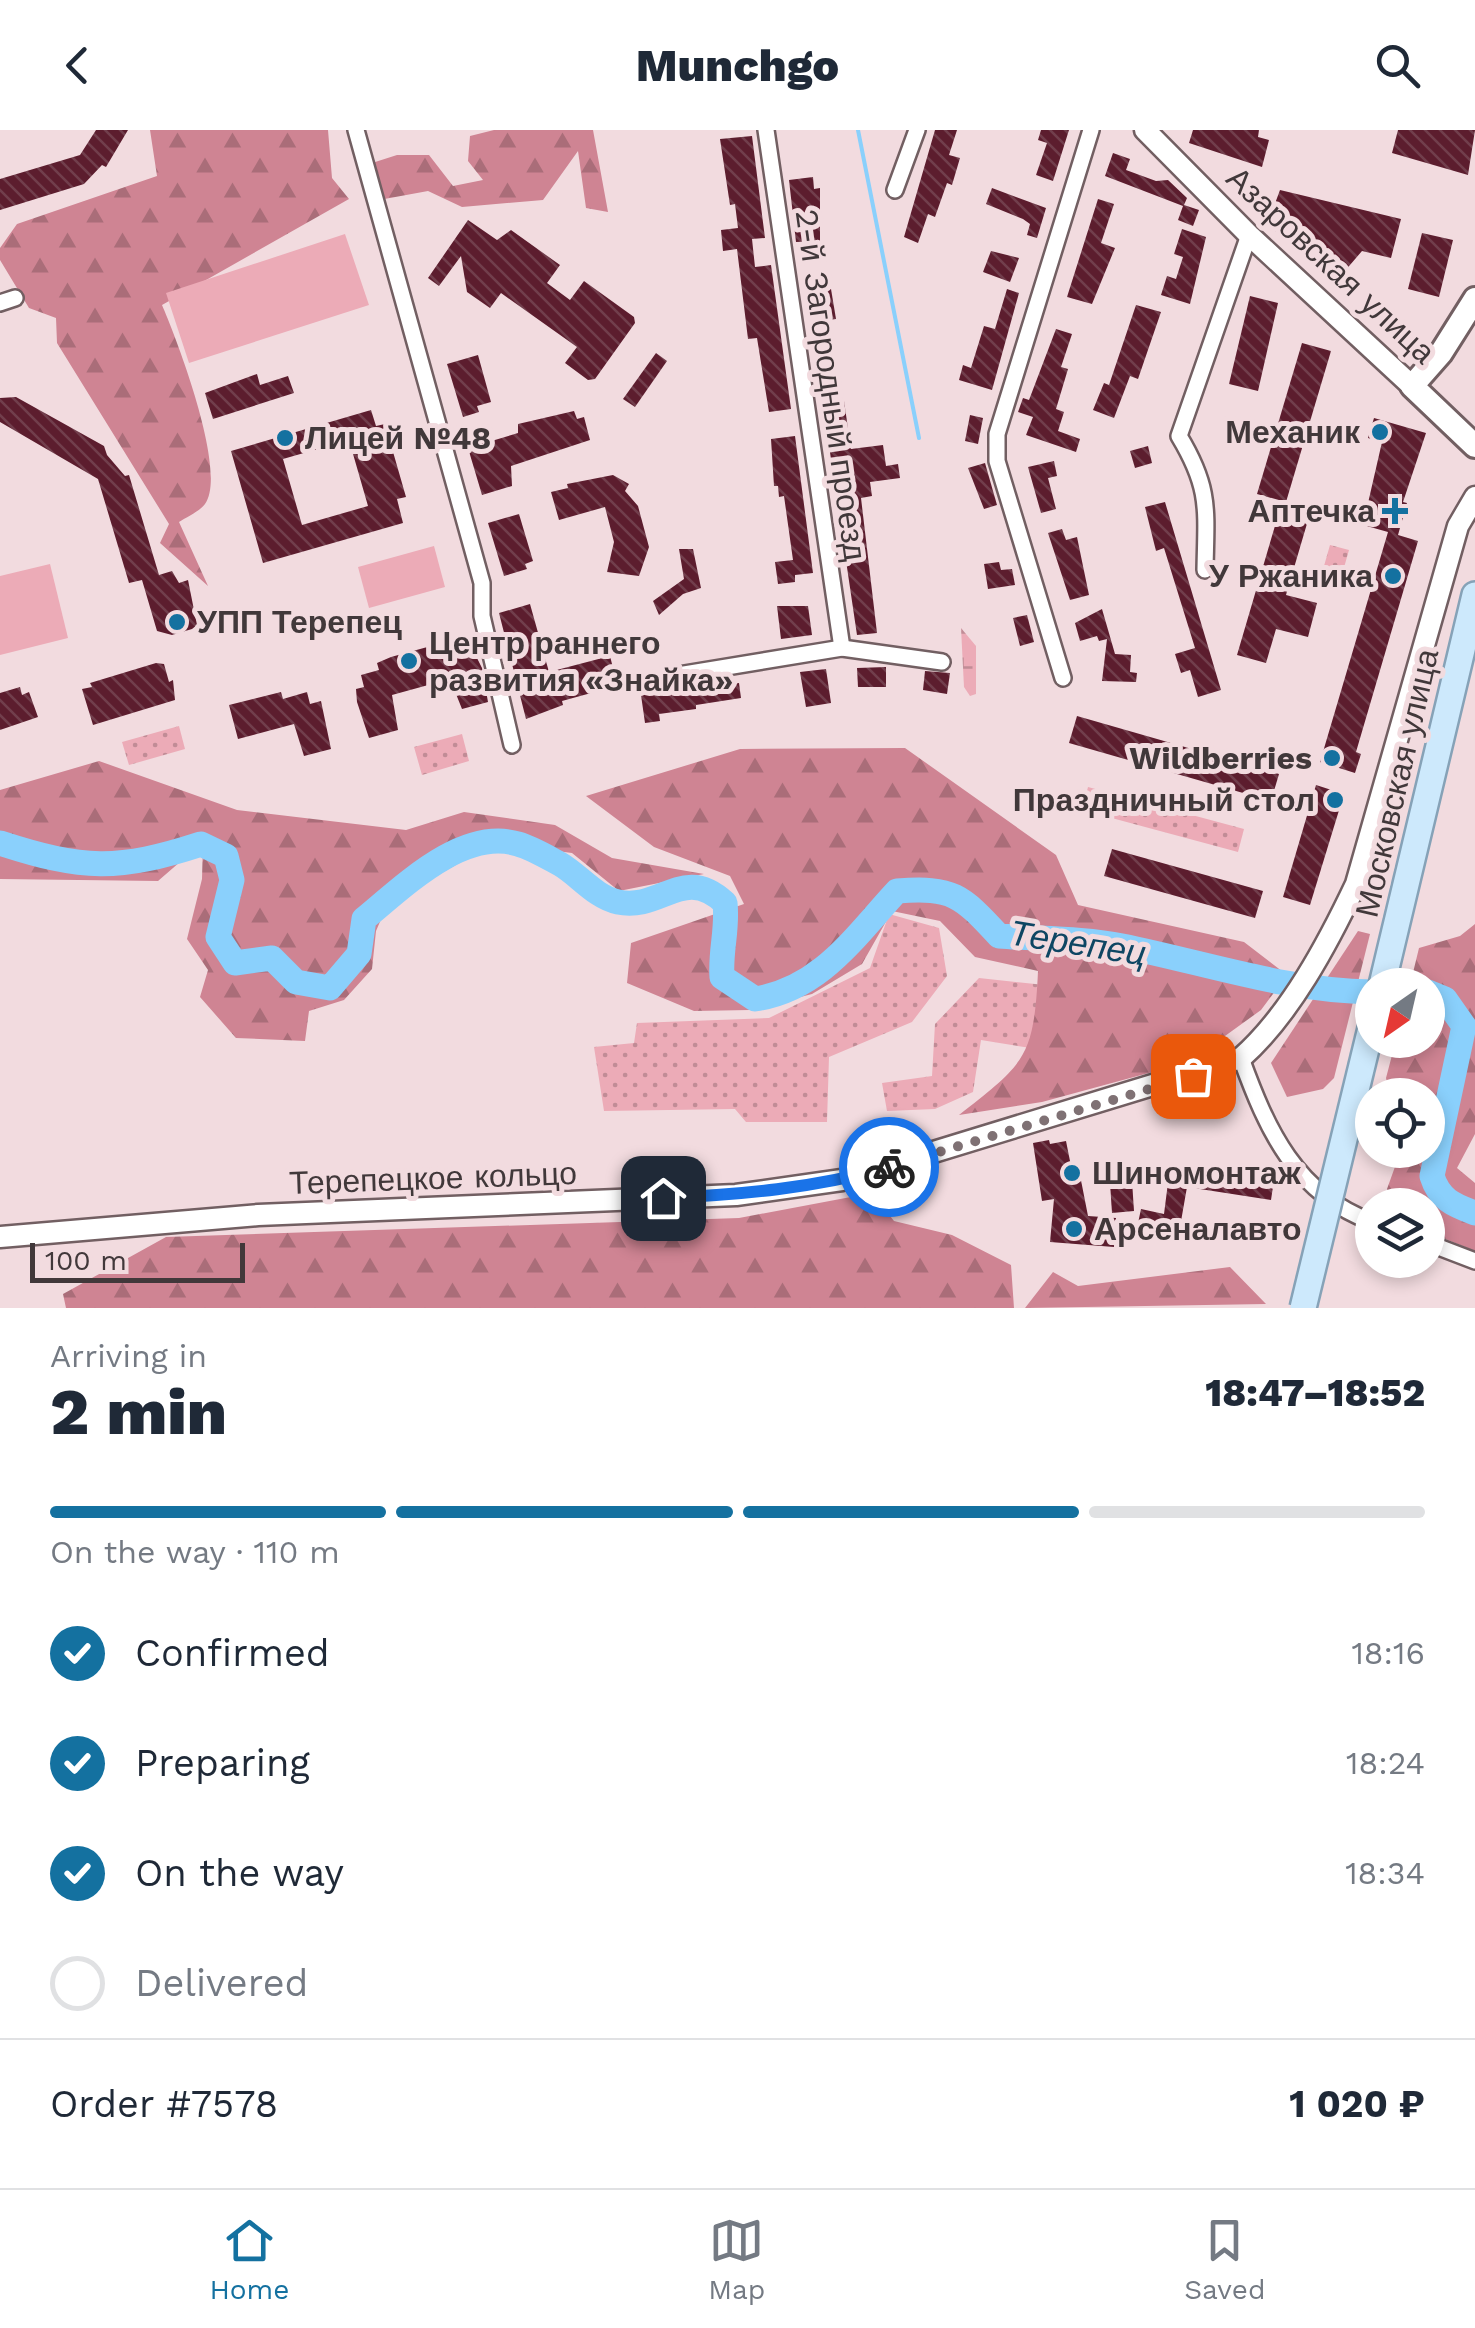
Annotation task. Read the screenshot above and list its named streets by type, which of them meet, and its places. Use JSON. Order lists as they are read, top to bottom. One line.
{"streets":{"main road":["Азаровская улица","Московская улица"],"street":["2-й Загородный проезд","Терепецкое кольцо"]},"water":["Терепец"],"places":{"other":["Механик","Лицей №48","У Ржаника","УПП Терепец","Центр раннего развития «Знайка»","Wildberries","Праздничный стол","Шиномонтаж","Арсеналавто"],"health":["Аптечка"]},"scale_bar":"100 m","north":"bottom left","page":{"header":"Munchgo","scale":"100 m","heading":["2 min","Arriving in","18:47–18:52"],"panel":["Order #7578","1 020 ₽"],"bar":"On the way · 110 m","list":[["Confirmed","18:16"],["Preparing","18:24"],["On the way","18:34"],"Delivered"],"tabs":["Home","Map","Saved"]}}
